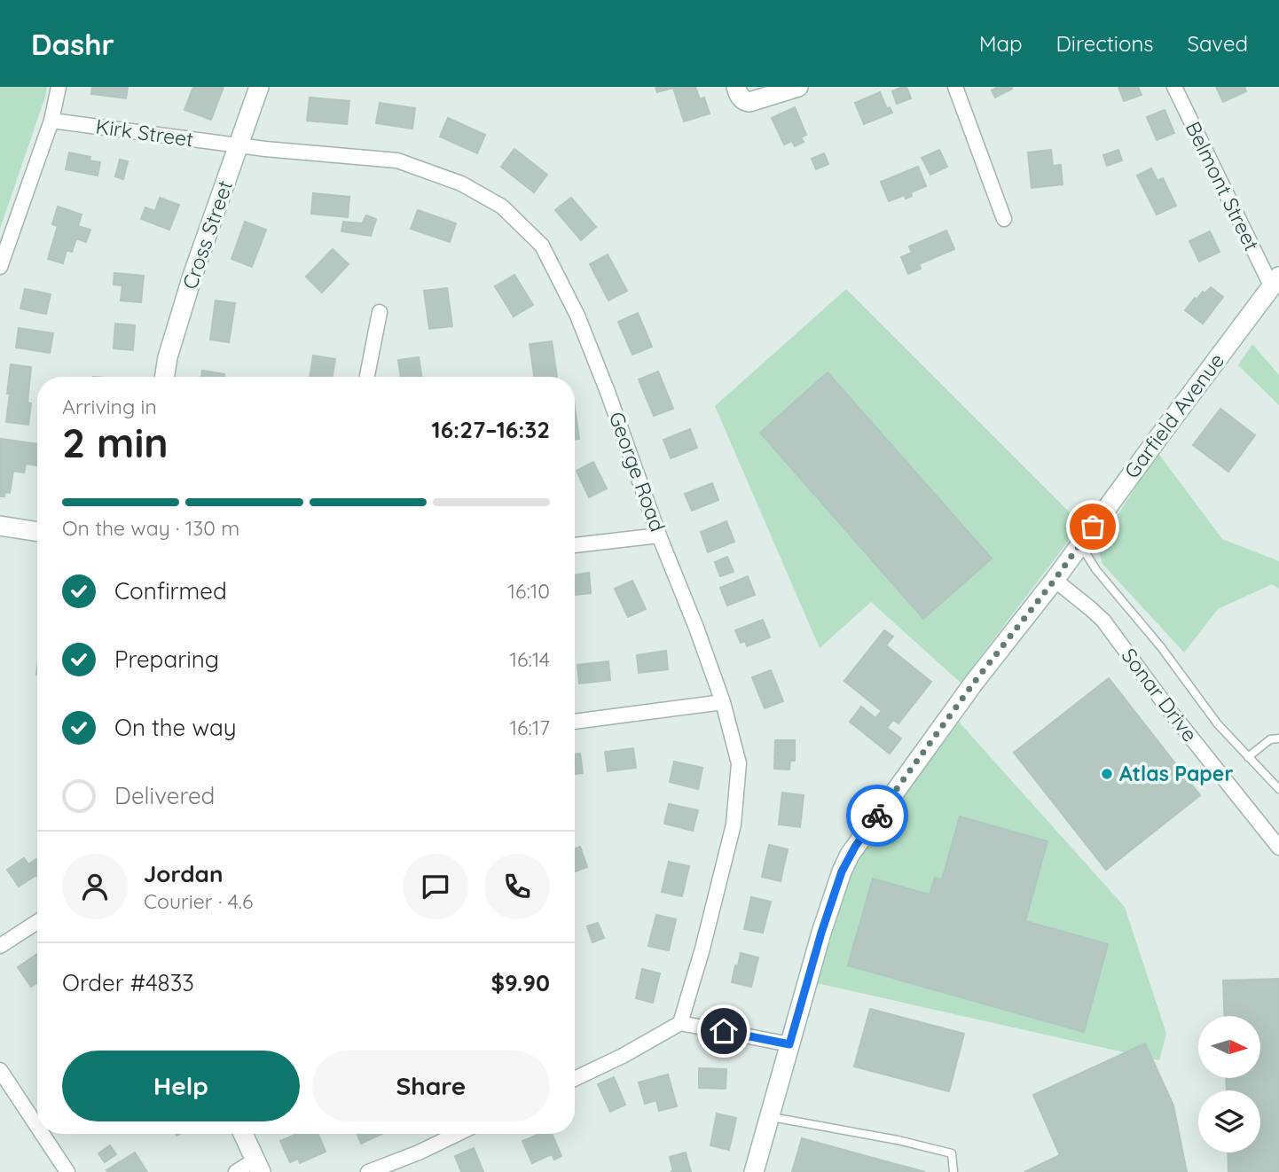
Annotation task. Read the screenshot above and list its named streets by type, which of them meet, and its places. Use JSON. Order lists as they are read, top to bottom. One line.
{"streets":{"street":["Kirk Street","Belmont Street","Cross Street","Garfield Avenue","George Road","Sonar Drive"]},"crossings":[["Kirk Street","Cross Street"],["Kirk Street","George Road"],["Belmont Street","Garfield Avenue"],["Cross Street","George Road"],["Garfield Avenue","Sonar Drive"]],"places":["Atlas Paper"],"north":"right","page":{"header":"Dashr","nav":["Map","Directions","Saved"],"heading":["2 min","Arriving in","16:27–16:32"],"panel":["Jordan","Courier · 4.6","Order #4833","$9.90"],"bar":"On the way · 130 m","list":[["Confirmed","16:10"],["Preparing","16:14"],["On the way","16:17"],"Delivered"],"buttons":["Help","Share"]}}
